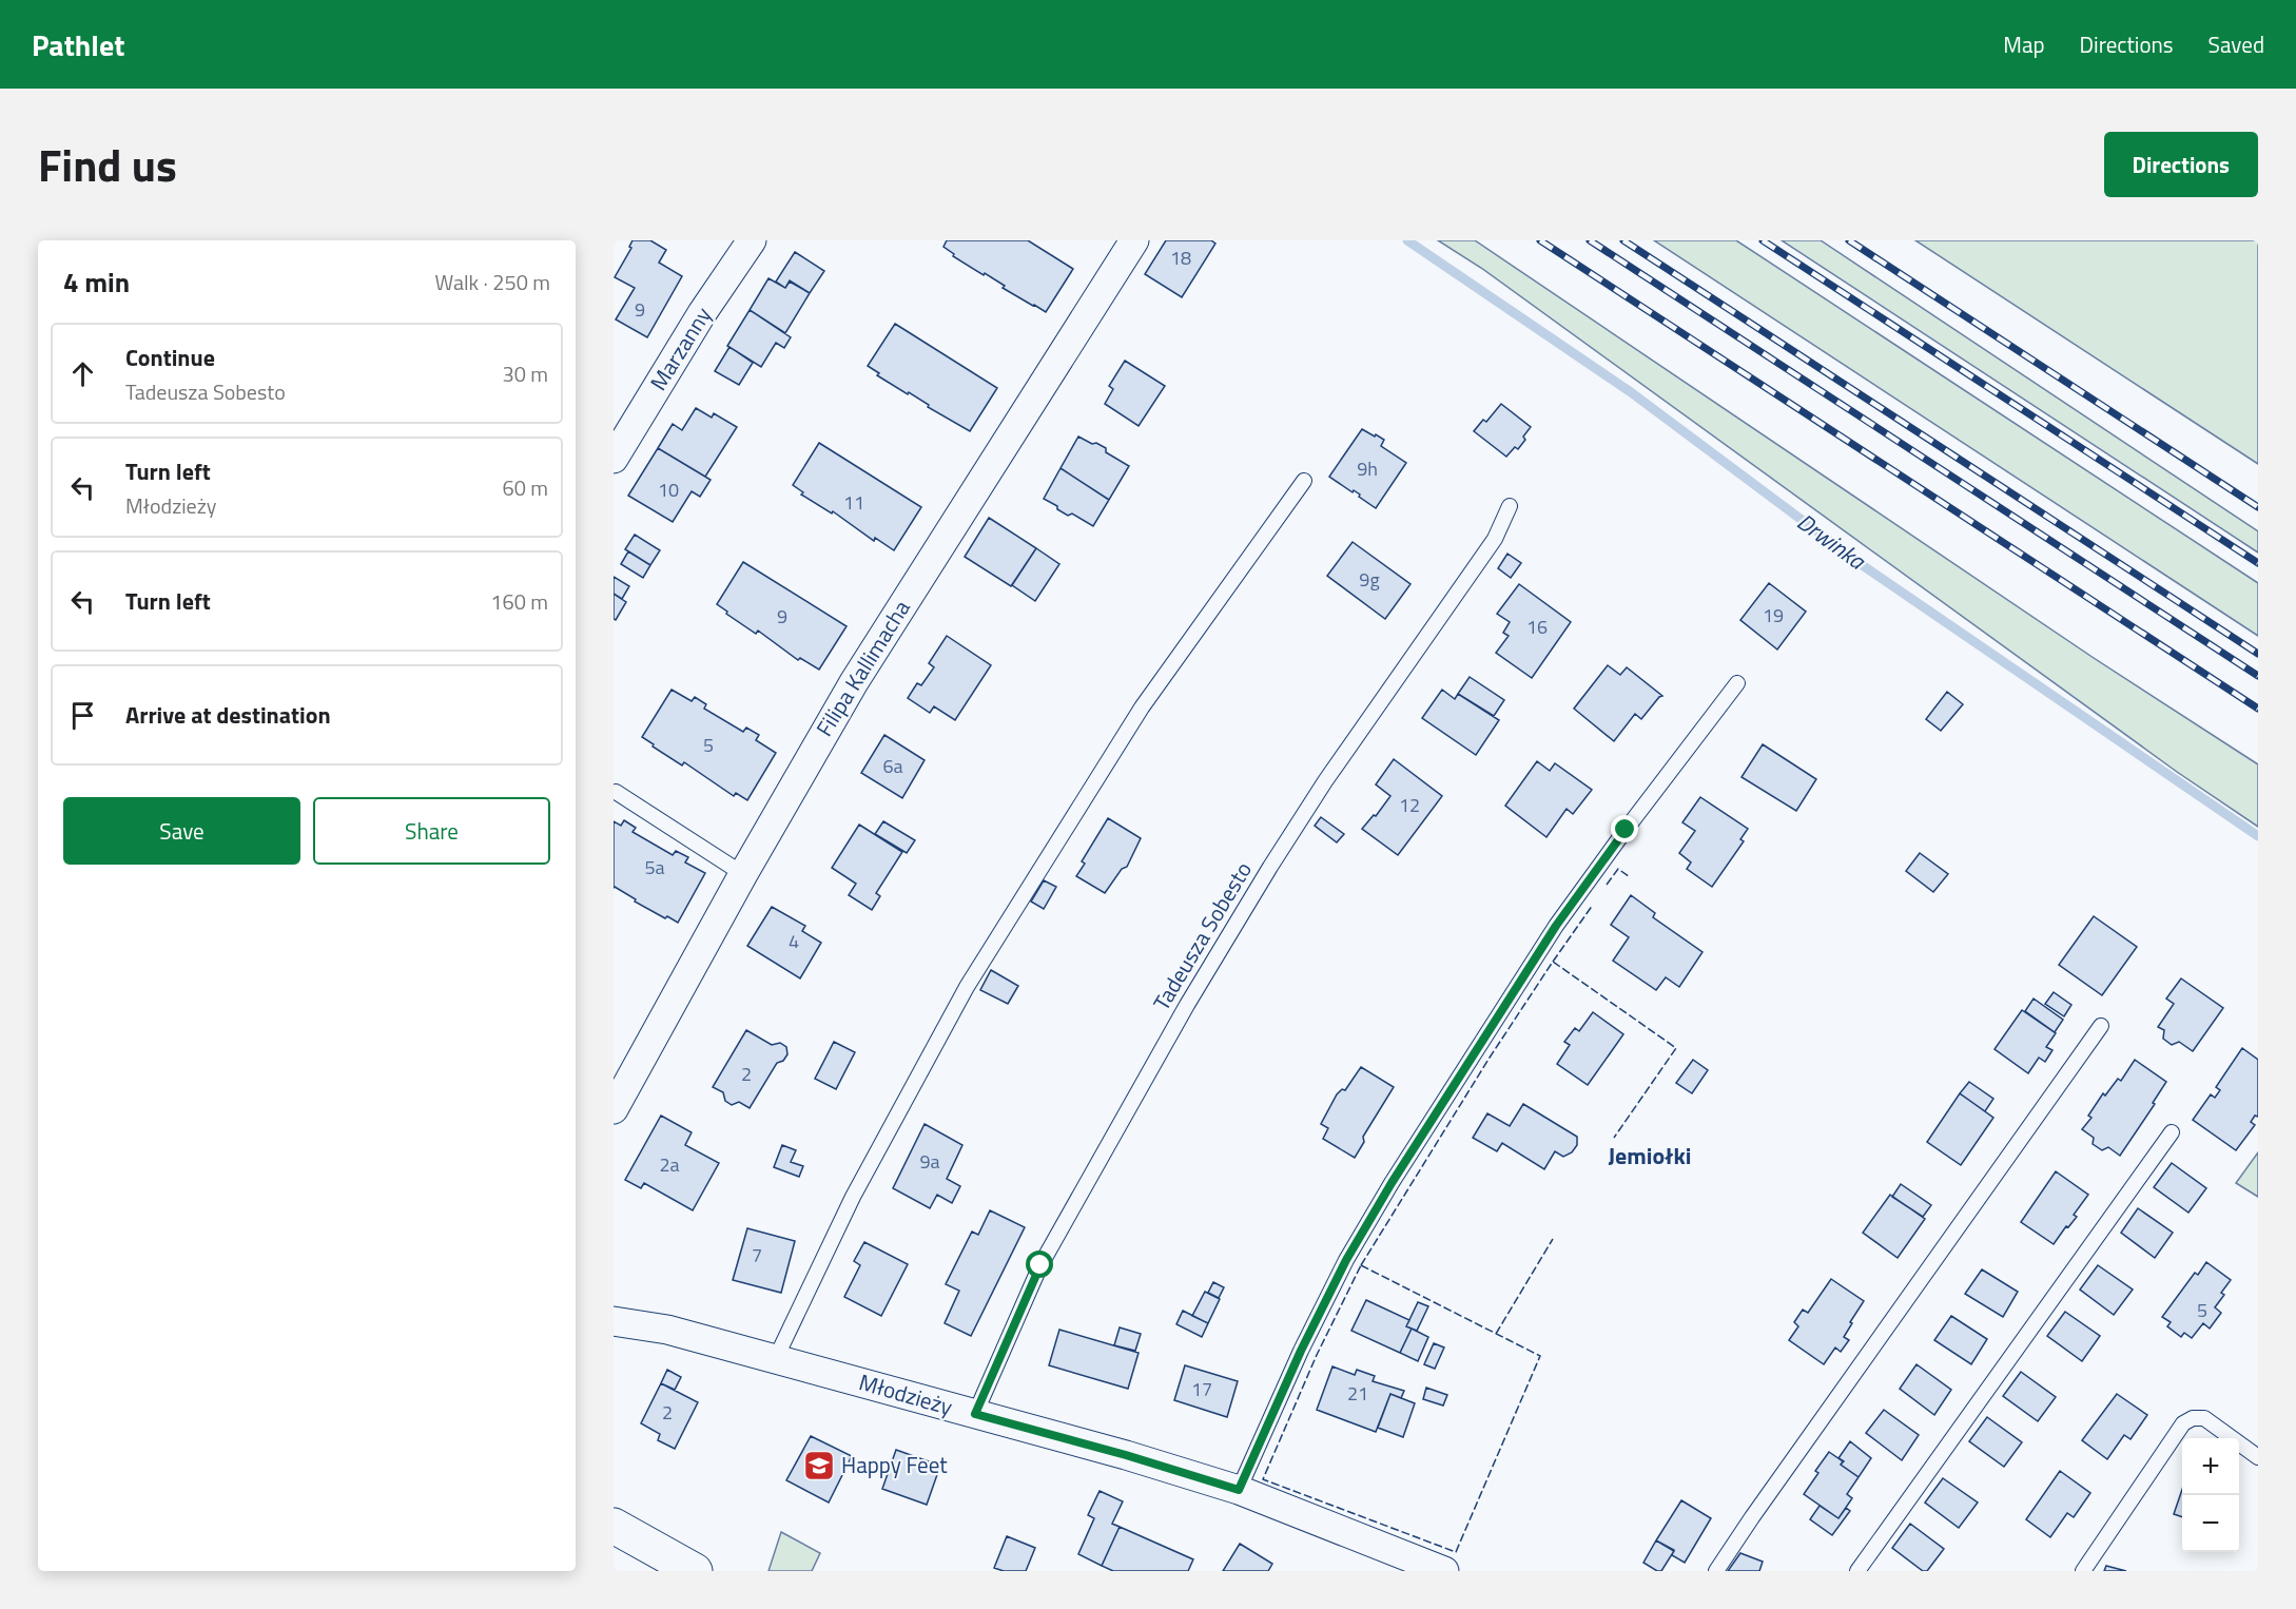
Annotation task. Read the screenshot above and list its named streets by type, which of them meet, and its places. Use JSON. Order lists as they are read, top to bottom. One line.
{"streets":{"street":["Marzanny","Filipa Kallimacha","Młodzieży"],"lane":["Tadeusza Sobesto"]},"crossings":[["Tadeusza Sobesto","Młodzieży"]],"districts":["Jemiołki"],"water":["Drwinka"],"places":{"school or university":["Happy Feet"]},"house_numbers":["18","9","9h","10","11","9g","19","9","16","5","6a","12","5a","4","2","9a","2a","7","5","17","21","2"],"page":{"header":"Pathlet","nav":["Map","Directions","Saved"],"title":"Find us","buttons":["Directions",["Save","Share"]],"heading":["4 min","Walk · 250 m"],"list":[["Continue","Tadeusza Sobesto","30 m"],["Turn left","Młodzieży","60 m"],["Turn left","160 m"],"Arrive at destination"],"map_buttons":["+","−"]}}
